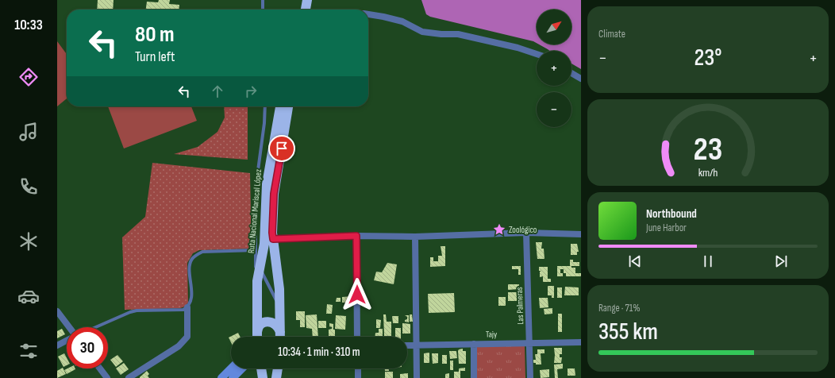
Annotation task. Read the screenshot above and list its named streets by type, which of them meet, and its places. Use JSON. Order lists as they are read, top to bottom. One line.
{"streets":{"highway":["Ruta Nacional Mariscal López"],"street":["Las Palmeras","Tajy"]},"crossings":[["Las Palmeras","Tajy"]],"places":{"place":["Zoológico"]},"north":"top right","page":{"tabs":"10:33","tile":["Climate",["Range · 71%","355 km"]],"map_buttons":["+","−"],"turn":["80 m","Turn left"],"heat":["−","23°","+"],"song":["Northbound","June Harbor"],"limit":"30","trip":"10:34 · 1 min · 310 m","gauge":["23","km/h"]}}
